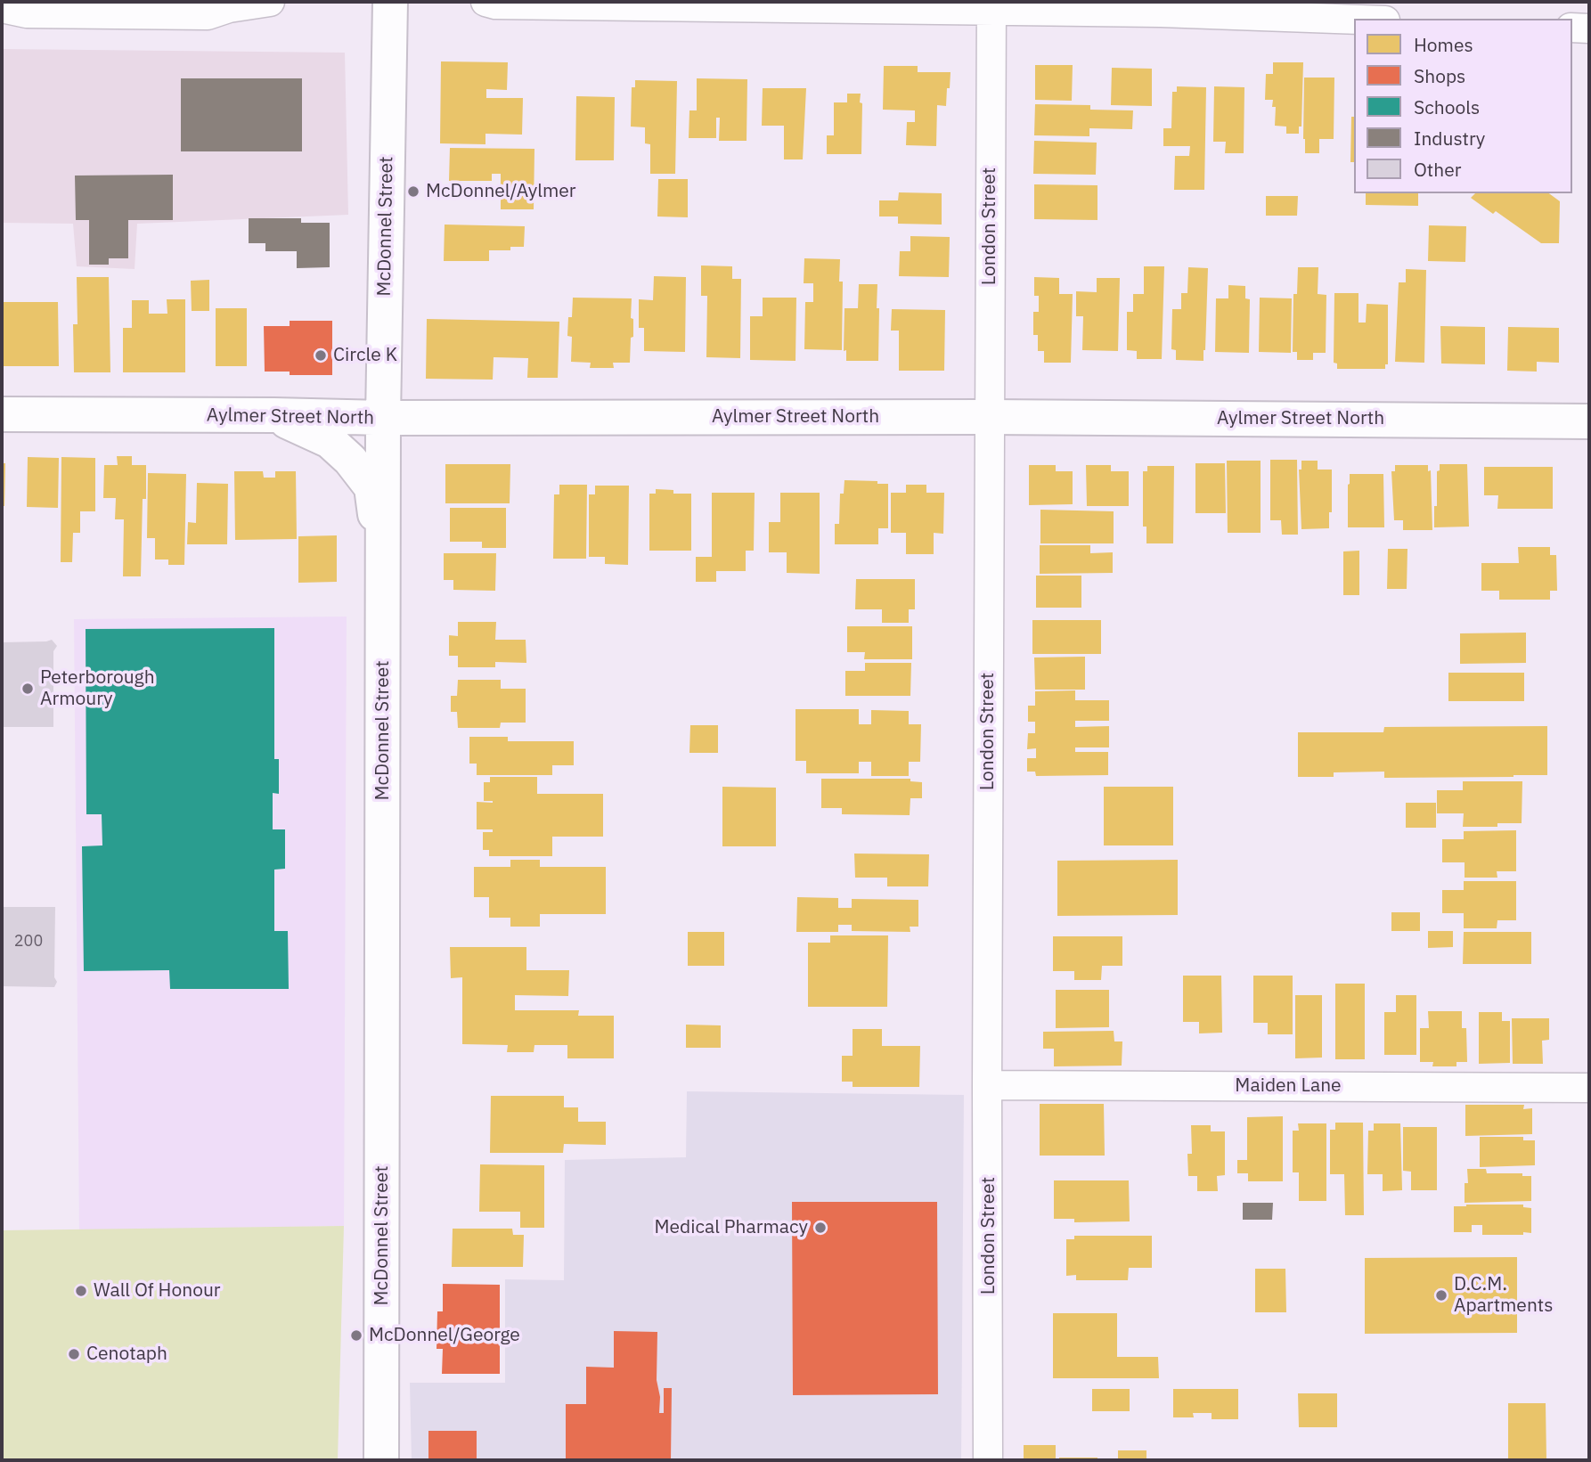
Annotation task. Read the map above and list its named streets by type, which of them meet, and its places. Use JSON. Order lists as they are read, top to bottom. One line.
{"streets":{"street":["McDonnel Street","London Street","Aylmer Street North","Maiden Lane"]},"crossings":[["McDonnel Street","Aylmer Street North"],["London Street","Aylmer Street North"],["London Street","Maiden Lane"]],"places":["McDonnel/Aylmer","Circle K","Peterborough Armoury","Medical Pharmacy","Wall Of Honour","D.C.M. Apartments","McDonnel/George","Cenotaph"],"house_numbers":["200"],"legend":["Homes","Shops","Schools","Industry","Other"]}
